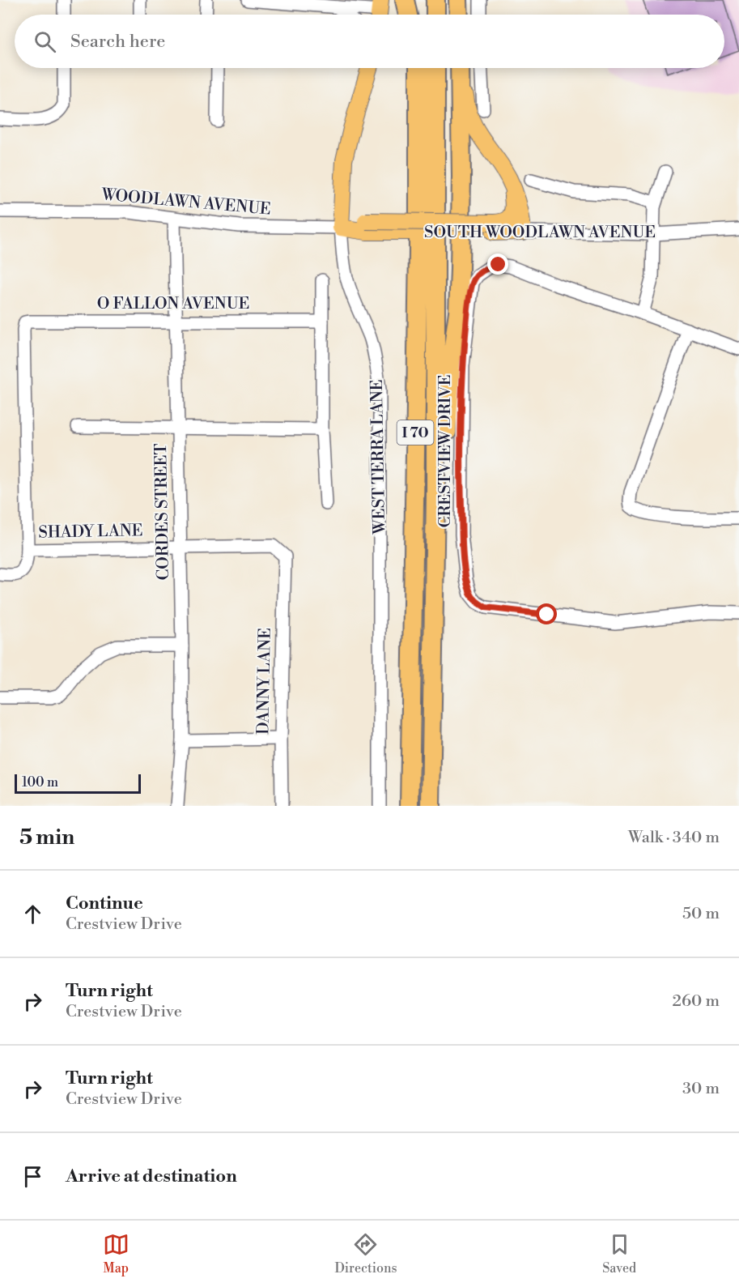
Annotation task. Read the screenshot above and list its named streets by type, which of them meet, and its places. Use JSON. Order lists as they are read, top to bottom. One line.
{"streets":{"highway":["I 70"],"main road":["SOUTH WOODLAWN AVENUE","WEST TERRA LANE"],"street":["WOODLAWN AVENUE","O FALLON AVENUE","CRESTVIEW DRIVE","CORDES STREET","SHADY LANE","DANNY LANE"]},"crossings":[["WOODLAWN AVENUE","SOUTH WOODLAWN AVENUE"],["WOODLAWN AVENUE","WEST TERRA LANE"],["WOODLAWN AVENUE","CORDES STREET"],["SOUTH WOODLAWN AVENUE","WEST TERRA LANE"],["O FALLON AVENUE","CORDES STREET"],["O FALLON AVENUE","SHADY LANE"],["CORDES STREET","SHADY LANE"],["SHADY LANE","DANNY LANE"]],"scale_bar":"100 m","page":{"search":"Search here","scale":"100 m","heading":["5 min","Walk · 340 m"],"list":[["Continue","Crestview Drive","50 m"],["Turn right","Crestview Drive","260 m"],["Turn right","Crestview Drive","30 m"],"Arrive at destination"],"nav":["Map","Directions","Saved"]}}
